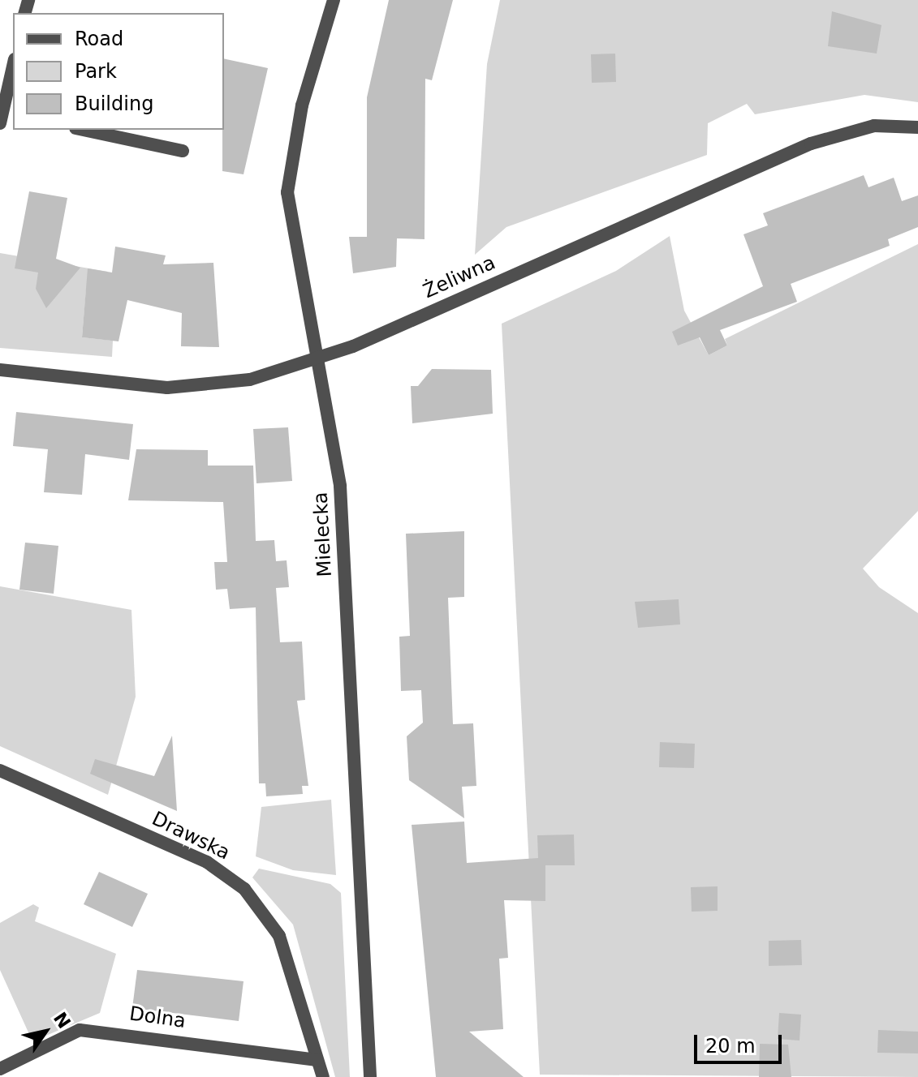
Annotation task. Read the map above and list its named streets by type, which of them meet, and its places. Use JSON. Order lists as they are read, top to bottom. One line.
{"streets":{"street":["Żeliwna","Mielecka","Drawska","Dolna"]},"crossings":[["Żeliwna","Mielecka"],["Drawska","Dolna"]],"legend":["Road","Park","Building"],"scale_bar":"20 m","north":"top right"}
